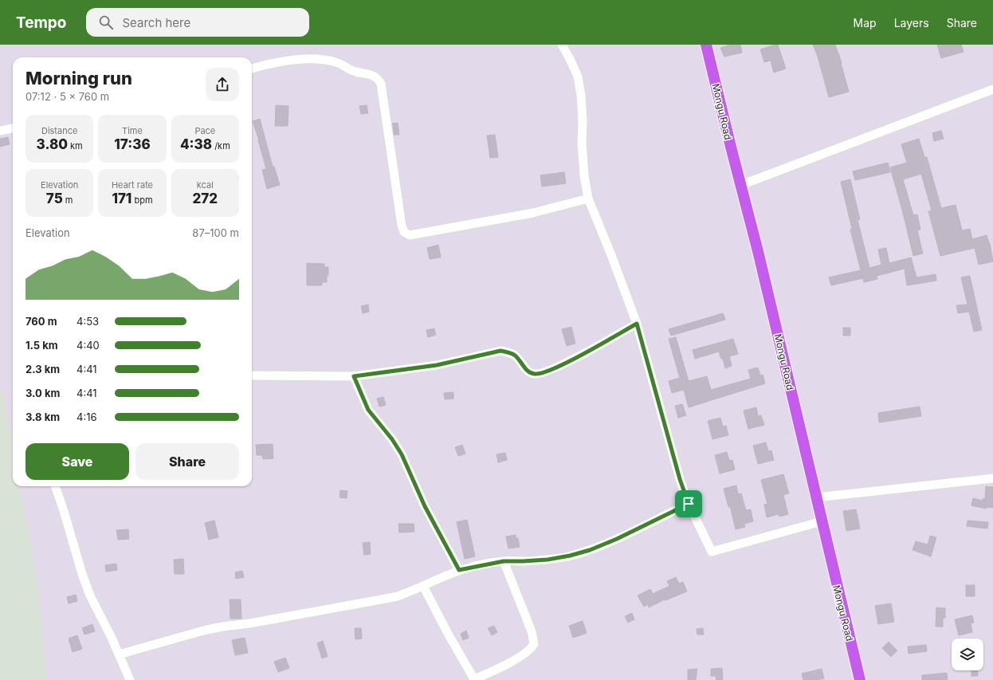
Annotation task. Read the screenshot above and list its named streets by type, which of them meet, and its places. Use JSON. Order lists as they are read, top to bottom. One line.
{"streets":{"main road":["Mongu Road"]},"page":{"header":"Tempo","search":"Search here","nav":["Map","Layers","Share"],"heading":["Morning run","07:12 · 5 × 760 m"],"stats":[["Distance","3.80 km"],["Time","17:36"],["Pace","4:38 /km"],["Elevation","75 m"],["Heart rate","171 bpm"],["kcal","272"]],"chart":["Elevation","87–100 m"],"list":[{"name":"760 m","note":"4:53"},{"name":"1.5 km","note":"4:40"},{"name":"2.3 km","note":"4:41"},{"name":"3.0 km","note":"4:41"},{"name":"3.8 km","note":"4:16"}],"buttons":["Save","Share"]}}
